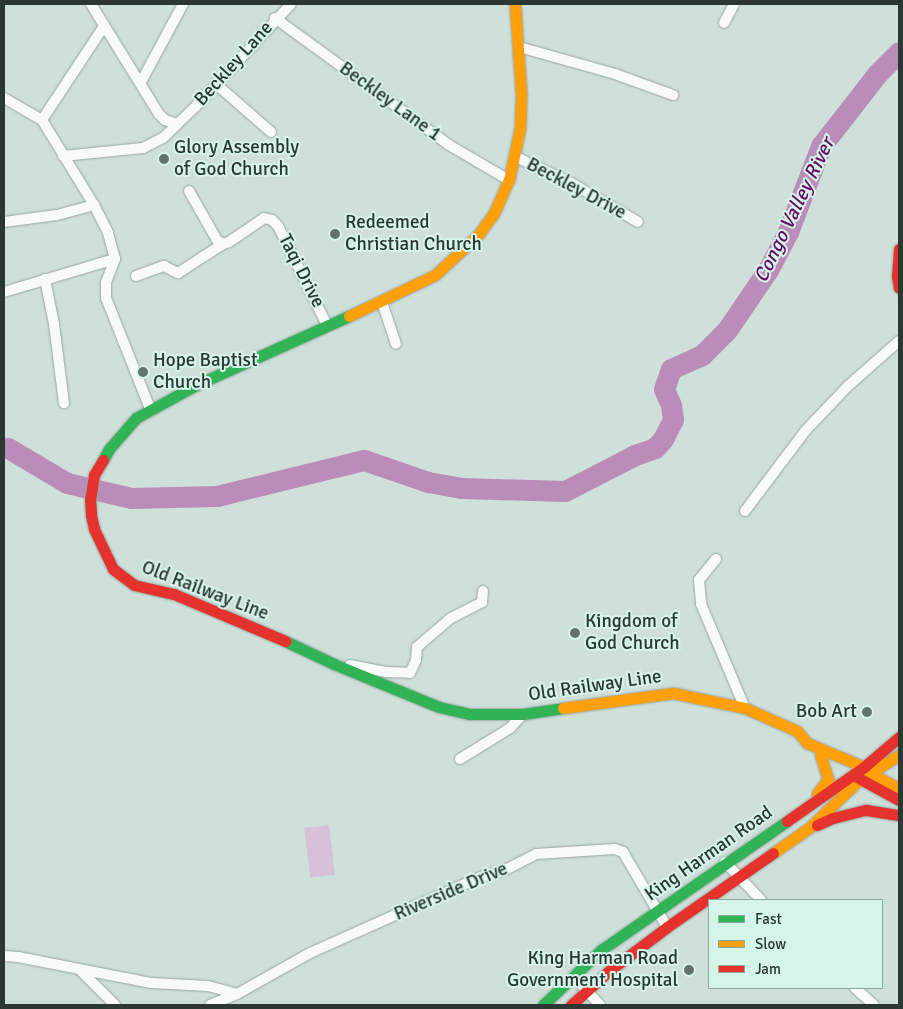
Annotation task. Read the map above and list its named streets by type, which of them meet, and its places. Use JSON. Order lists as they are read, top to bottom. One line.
{"streets":{"street":["Beckley Lane","Beckley Lane 1","Beckley Drive","Taqi Drive","Old Railway Line","King Harman Road","Riverside Drive"]},"crossings":[["Beckley Lane","Beckley Lane 1"],["Beckley Lane 1","Old Railway Line"],["Beckley Drive","Old Railway Line"],["Taqi Drive","Old Railway Line"],["Old Railway Line","King Harman Road"],["King Harman Road","Riverside Drive"]],"water":["Congo Valley River"],"places":["Glory Assembly of God Church","Redeemed Christian Church","Hope Baptist Church","Kingdom of God Church","Bob Art","King Harman Road Government Hospital"],"legend":["Fast","Slow","Jam"]}
